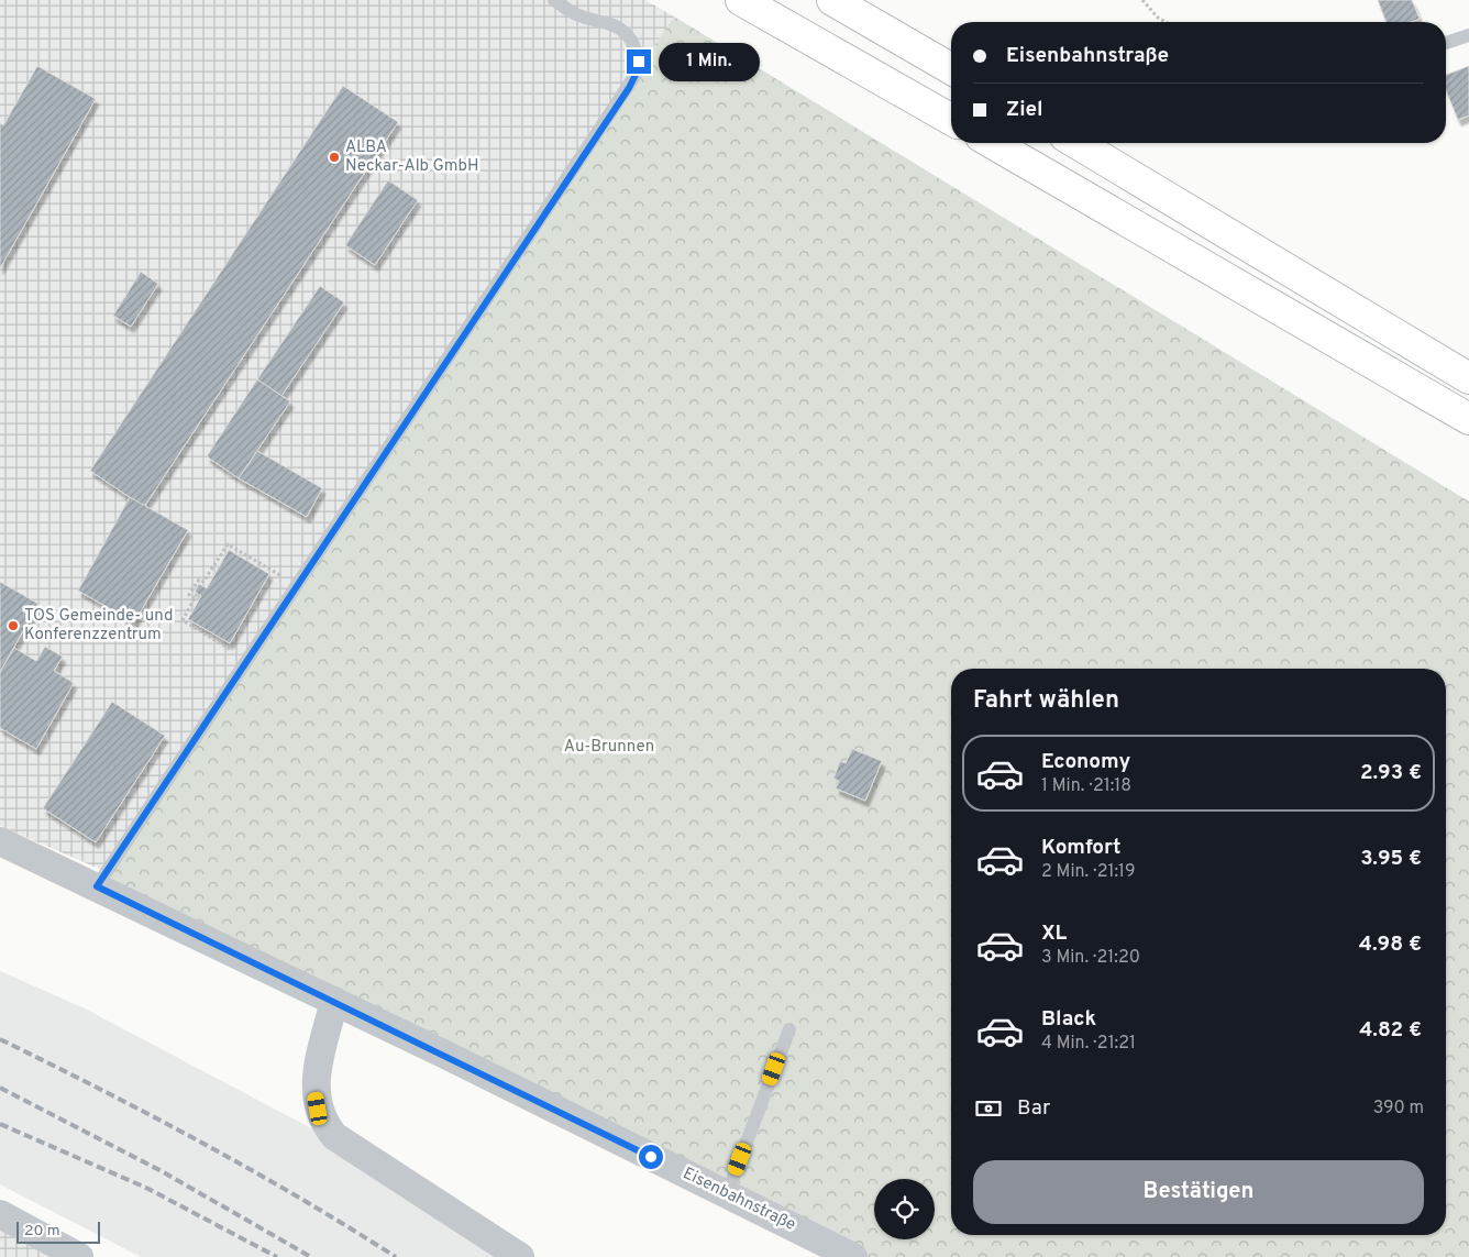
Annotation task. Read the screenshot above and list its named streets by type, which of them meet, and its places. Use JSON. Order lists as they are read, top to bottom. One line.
{"streets":{"street":["Eisenbahnstraße"]},"parks":["Au-Brunnen"],"places":["ALBA Neckar-Alb GmbH","TOS Gemeinde- und Konferenzzentrum"],"scale_bar":"20 m","page":{"banner":["Eisenbahnstraße","Ziel"],"bubble":"1 Min.","heading":"Fahrt wählen","list":[{"name":"Economy","note":"1 Min. · 21:18","value":"2.93 €"},{"name":"Komfort","note":"2 Min. · 21:19","value":"3.95 €"},{"name":"XL","note":"3 Min. · 21:20","value":"4.98 €"},{"name":"Black","note":"4 Min. · 21:21","value":"4.82 €"}],"pay":["Bar","390 m"],"buttons":"Bestätigen","scale":"20 m"}}
